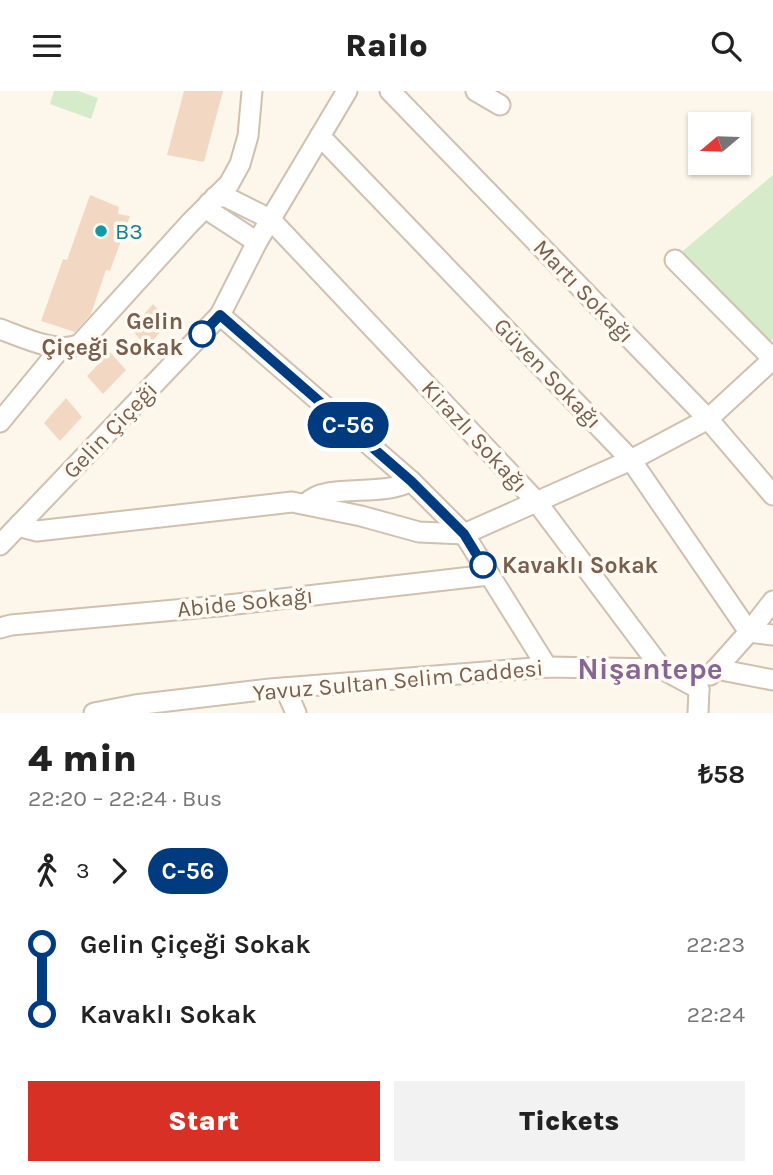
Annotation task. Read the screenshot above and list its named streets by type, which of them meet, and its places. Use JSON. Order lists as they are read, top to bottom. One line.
{"streets":{"street":["Martı Sokağı","Güven Sokağı","Gelin Çiçeği","Kirazlı Sokağı","Abide Sokağı","Yavuz Sultan Selim Caddesi"]},"crossings":[["Güven Sokağı","Gelin Çiçeği"],["Gelin Çiçeği","Kirazlı Sokağı"],["Kirazlı Sokağı","Yavuz Sultan Selim Caddesi"]],"districts":["Nişantepe"],"places":["B3","Gelin Çiçeği Sokak","Kavaklı Sokak"],"lines":["bus line C-56"],"north":"left","page":{"header":"Railo","on_map":"C-56","heading":["4 min","22:20 – 22:24 · Bus","₺58"],"legs":["3","C-56"],"list":[{"name":"Gelin Çiçeği Sokak","value":"22:23"},{"name":"Kavaklı Sokak","value":"22:24"}],"buttons":["Start","Tickets"]}}
